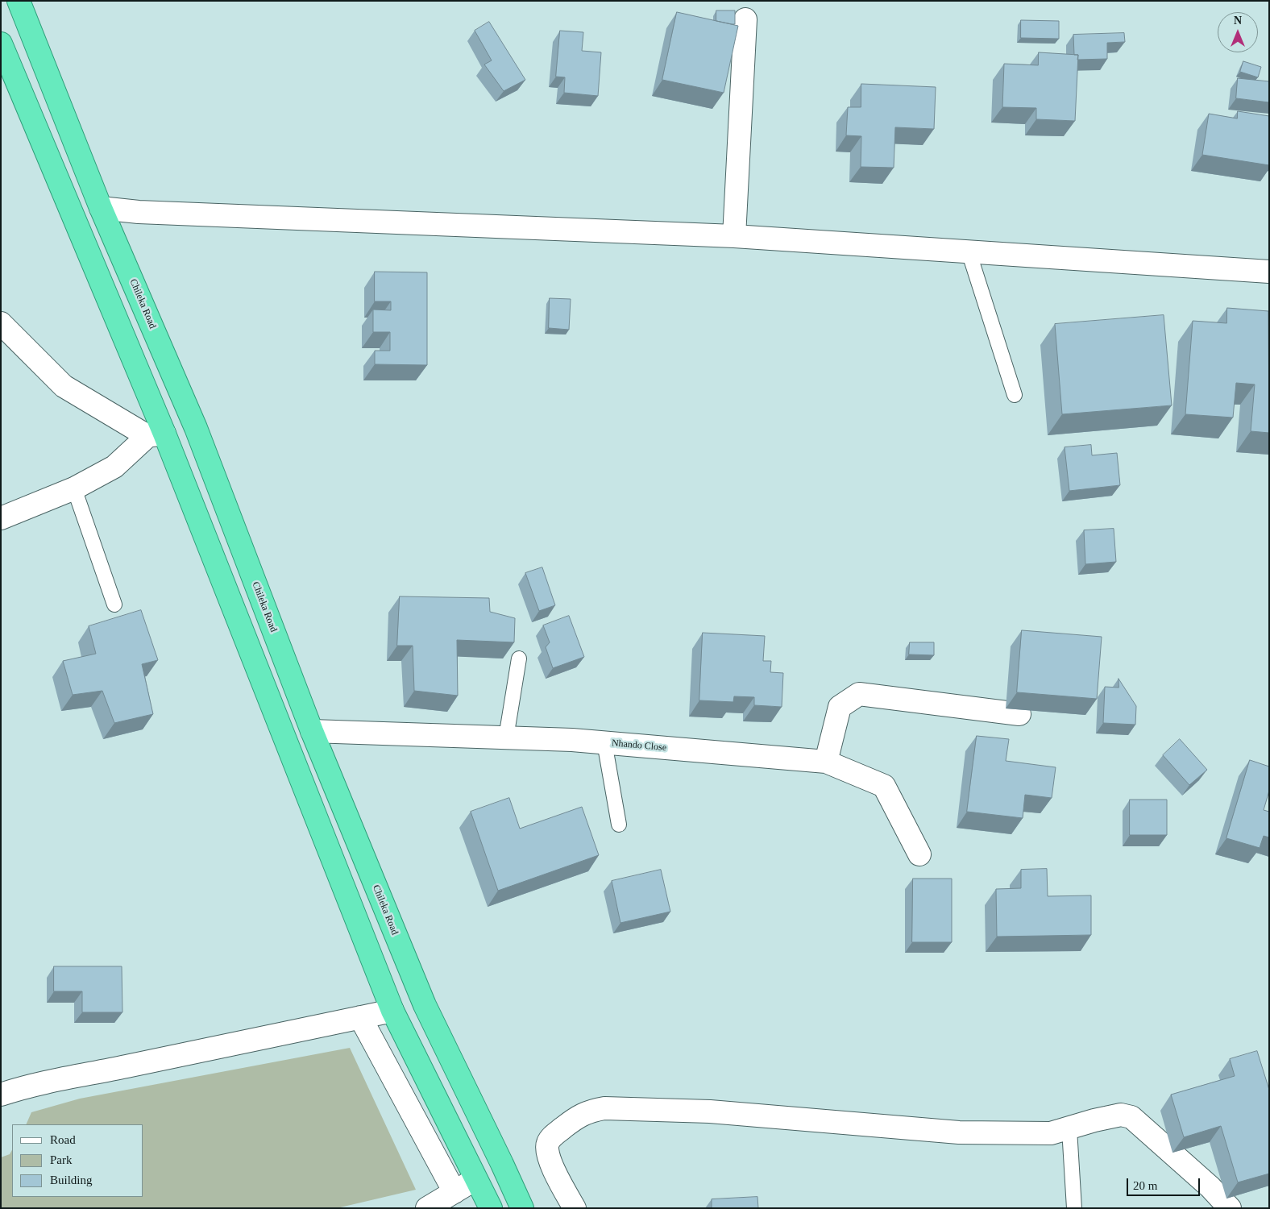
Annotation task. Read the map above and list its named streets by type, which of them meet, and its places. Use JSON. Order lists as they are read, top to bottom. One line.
{"streets":{"highway":["Chileka Road"],"street":["Nhando Close"]},"crossings":[["Chileka Road","Nhando Close"]],"legend":["Road","Park","Building"],"scale_bar":"20 m","north":"top"}
